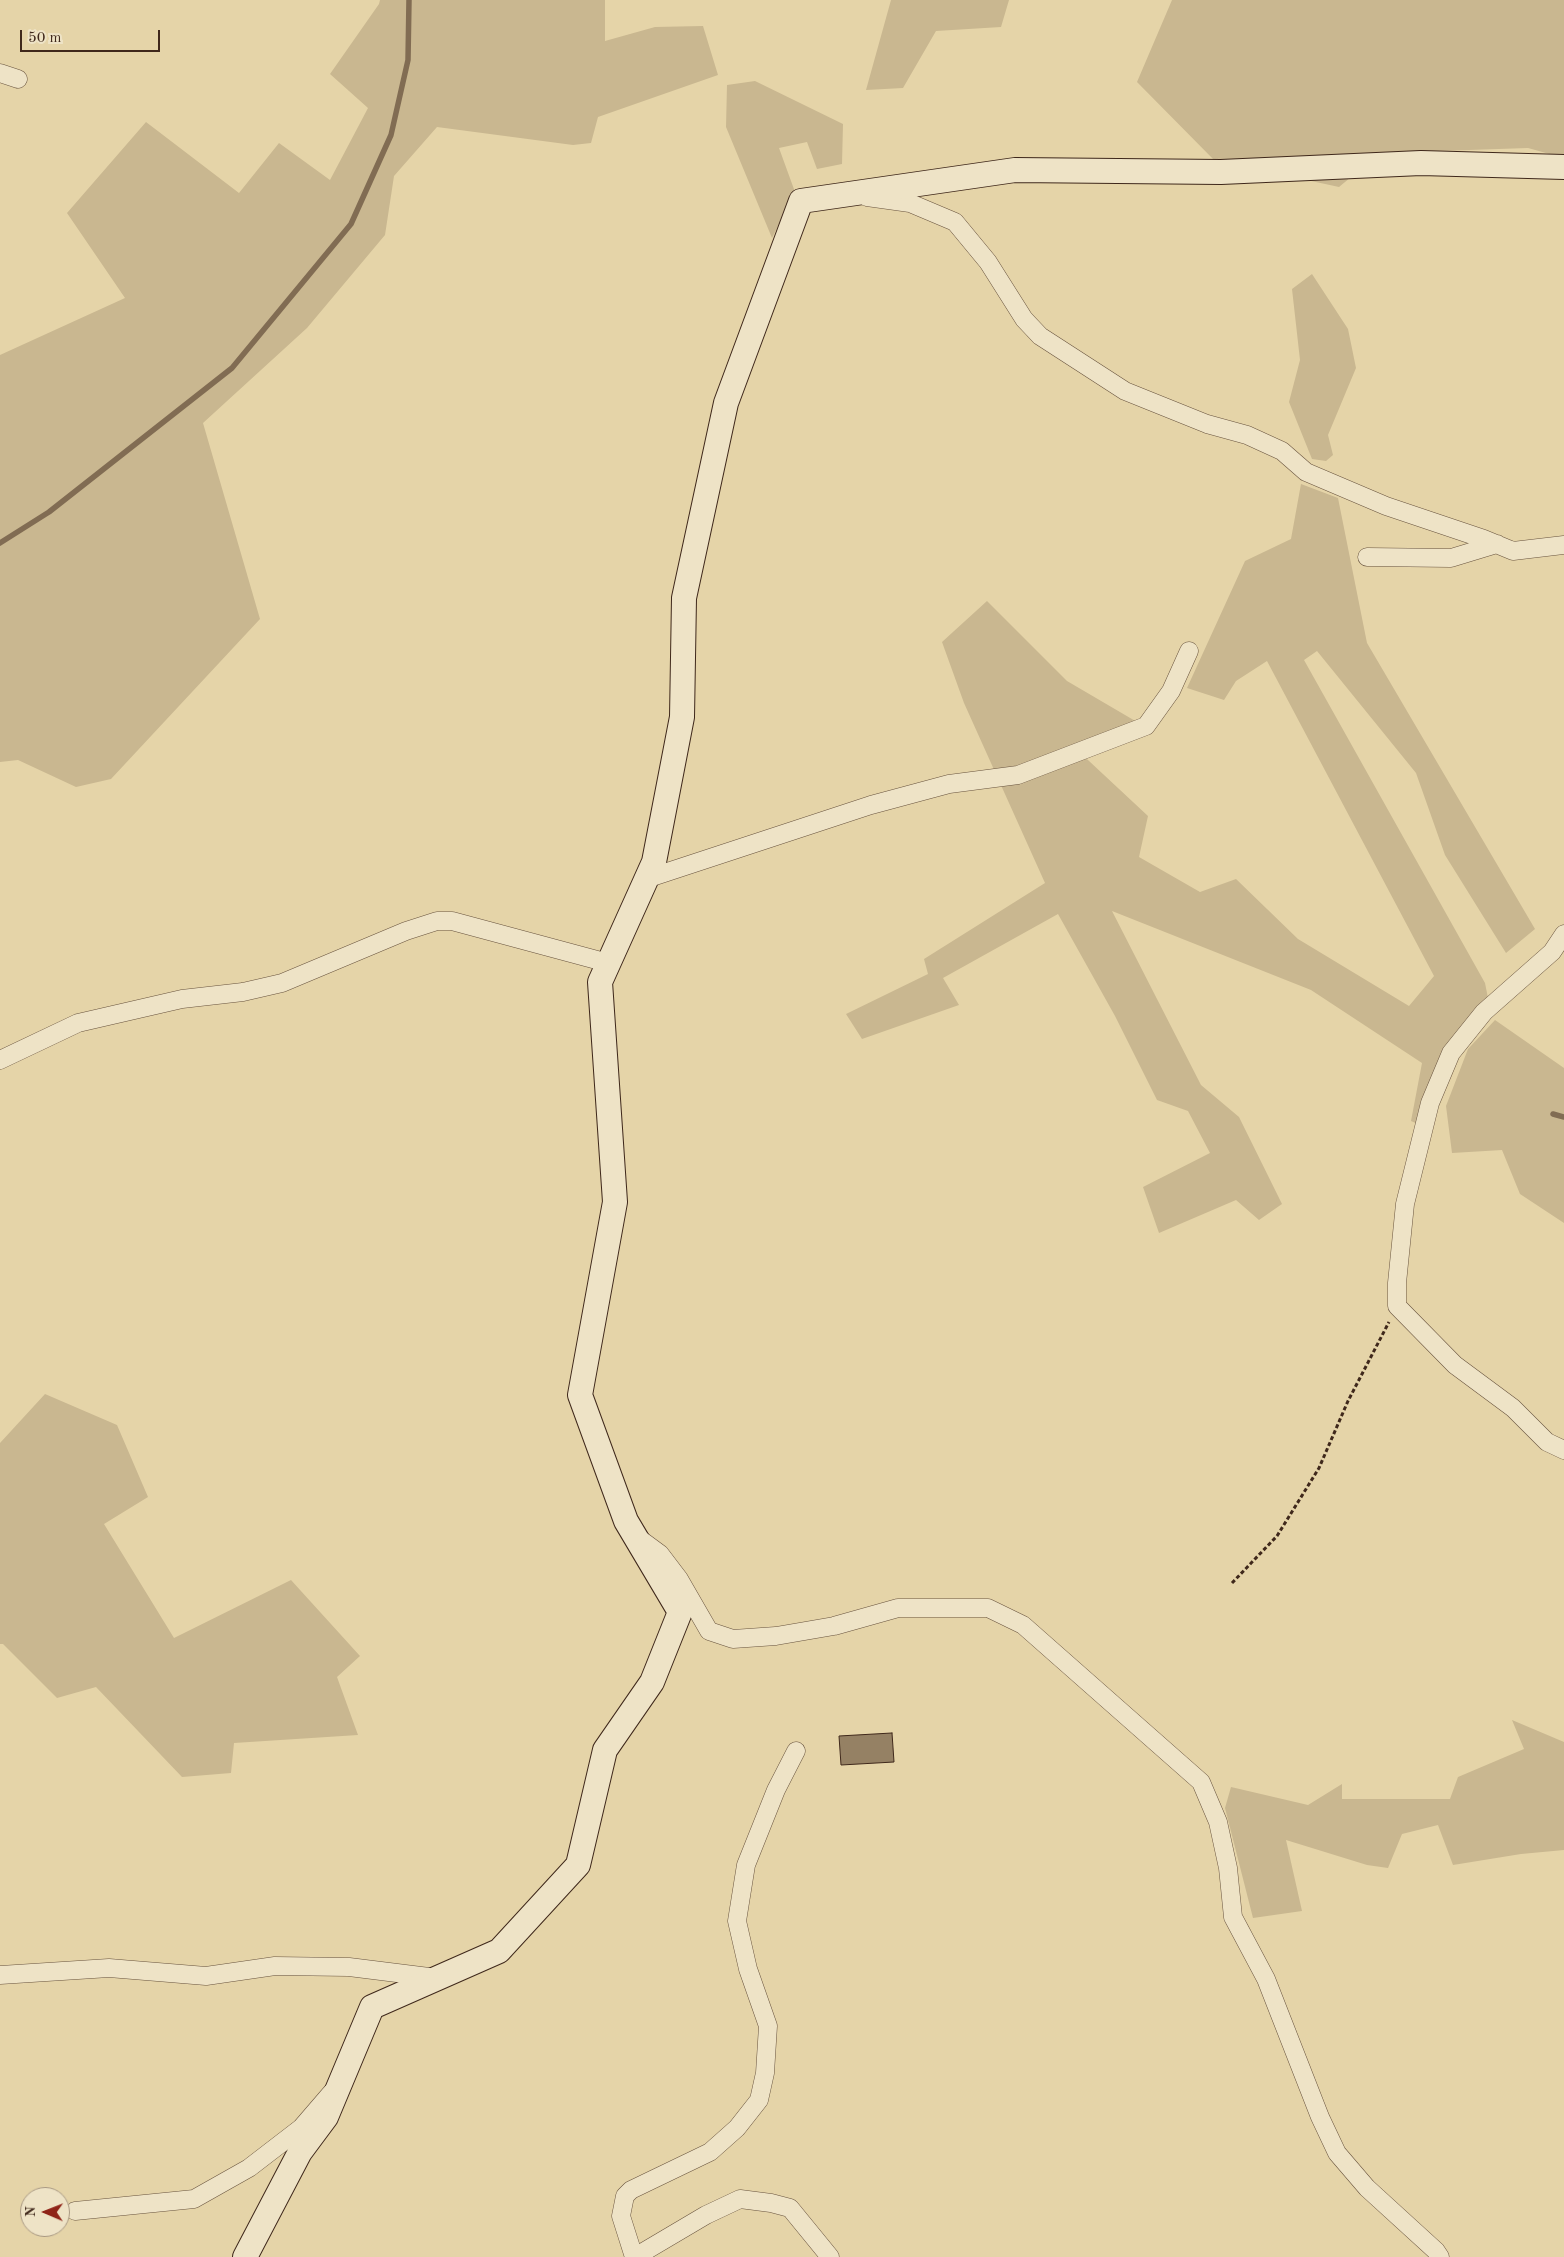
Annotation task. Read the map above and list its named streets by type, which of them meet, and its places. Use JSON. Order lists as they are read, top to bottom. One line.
{"scale_bar":"50 m","north":"left"}
